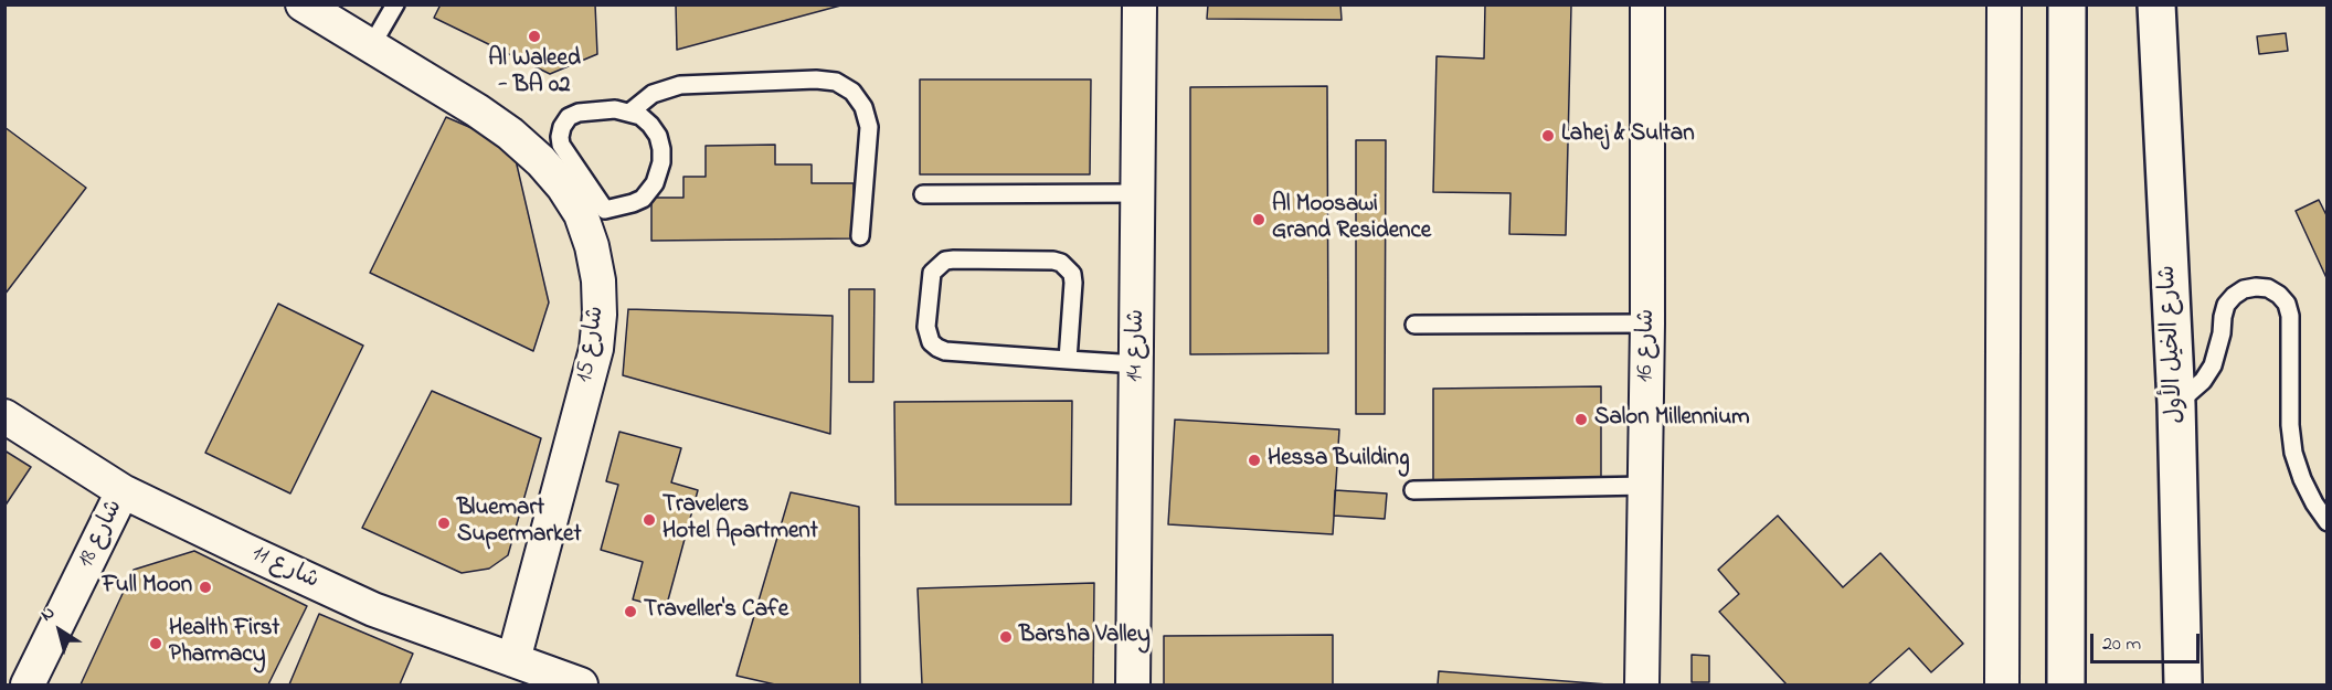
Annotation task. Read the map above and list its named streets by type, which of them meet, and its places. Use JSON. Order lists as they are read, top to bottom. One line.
{"streets":{"main road":["شارع الخيل الأول"],"street":["شارع 15","شارع 14","شارع 16","شارع 18","شارع 11"]},"crossings":[["شارع 15","شارع 11"],["شارع 18","شارع 11"]],"places":["Al Waleed - BA 02","Lahej & Sultan","Al Moosawi Grand Residence","Salon Millennium","Hessa Building","Travelers Hotel Apartment","Bluemart Supermarket","Full Moon","Traveller's Cafe","Barsha Valley","Health First Pharmacy"],"scale_bar":"20 m","north":"top left"}
